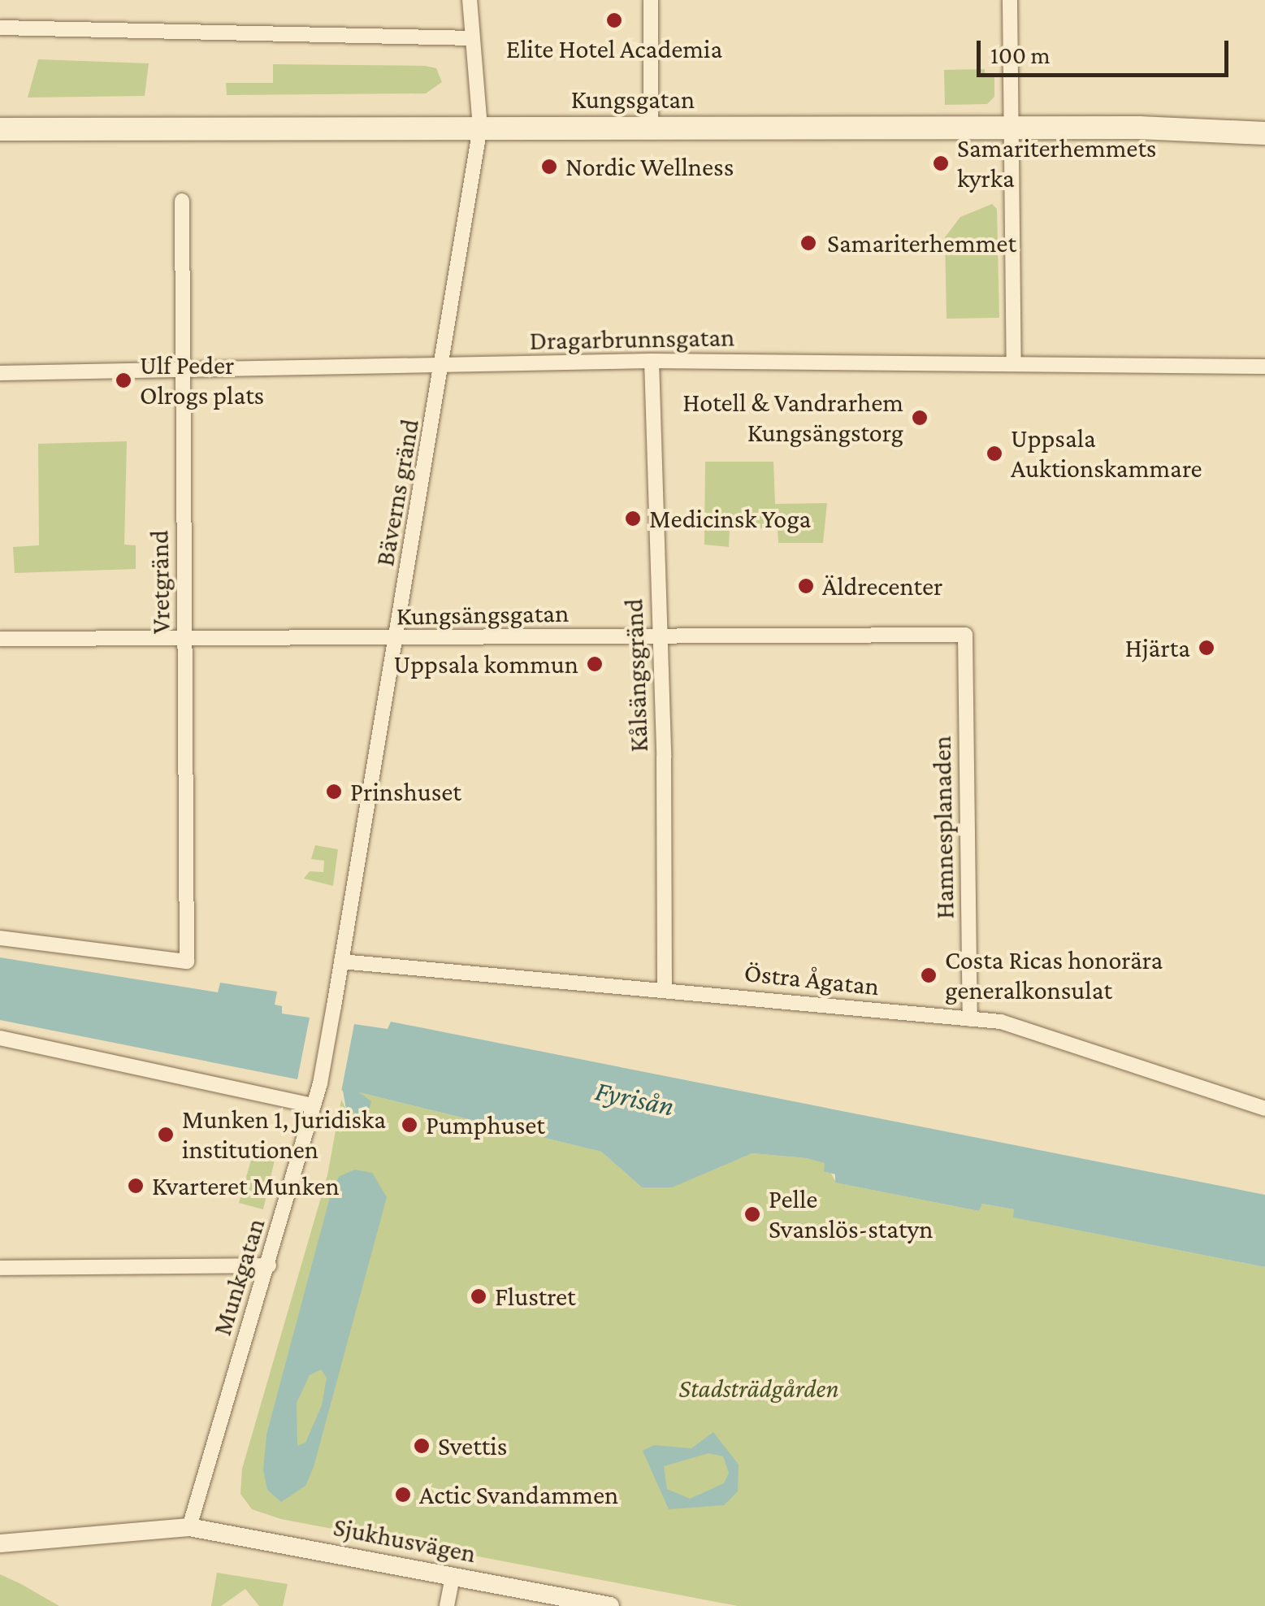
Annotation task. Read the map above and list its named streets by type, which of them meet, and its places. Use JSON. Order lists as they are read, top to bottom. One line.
{"streets":{"main road":["Kungsgatan"],"street":["Dragarbrunnsgatan","Bäverns gränd","Vretgränd","Kungsängsgatan","Kålsängsgränd","Hamnesplanaden","Östra Ågatan","Munkgatan","Sjukhusvägen"]},"crossings":[["Kungsgatan","Bäverns gränd"],["Dragarbrunnsgatan","Bäverns gränd"],["Dragarbrunnsgatan","Vretgränd"],["Dragarbrunnsgatan","Kålsängsgränd"],["Bäverns gränd","Kungsängsgatan"],["Bäverns gränd","Östra Ågatan"],["Bäverns gränd","Munkgatan"],["Vretgränd","Kungsängsgatan"],["Kungsängsgatan","Kålsängsgränd"],["Kungsängsgatan","Hamnesplanaden"],["Kålsängsgränd","Östra Ågatan"],["Hamnesplanaden","Östra Ågatan"],["Munkgatan","Sjukhusvägen"]],"water":["Fyrisån"],"parks":["Stadsträdgården"],"places":["Elite Hotel Academia","Samariterhemmets kyrka","Nordic Wellness","Samariterhemmet","Ulf Peder Olrogs plats","Hotell & Vandrarhem Kungsängstorg","Uppsala Auktionskammare","Medicinsk Yoga","Äldrecenter","Hjärta","Uppsala kommun","Prinshuset","Costa Ricas honorära generalkonsulat","Pumphuset","Munken 1, Juridiska institutionen","Kvarteret Munken","Pelle Svanslös-statyn","Flustret","Svettis","Actic Svandammen"],"scale_bar":"100 m"}
